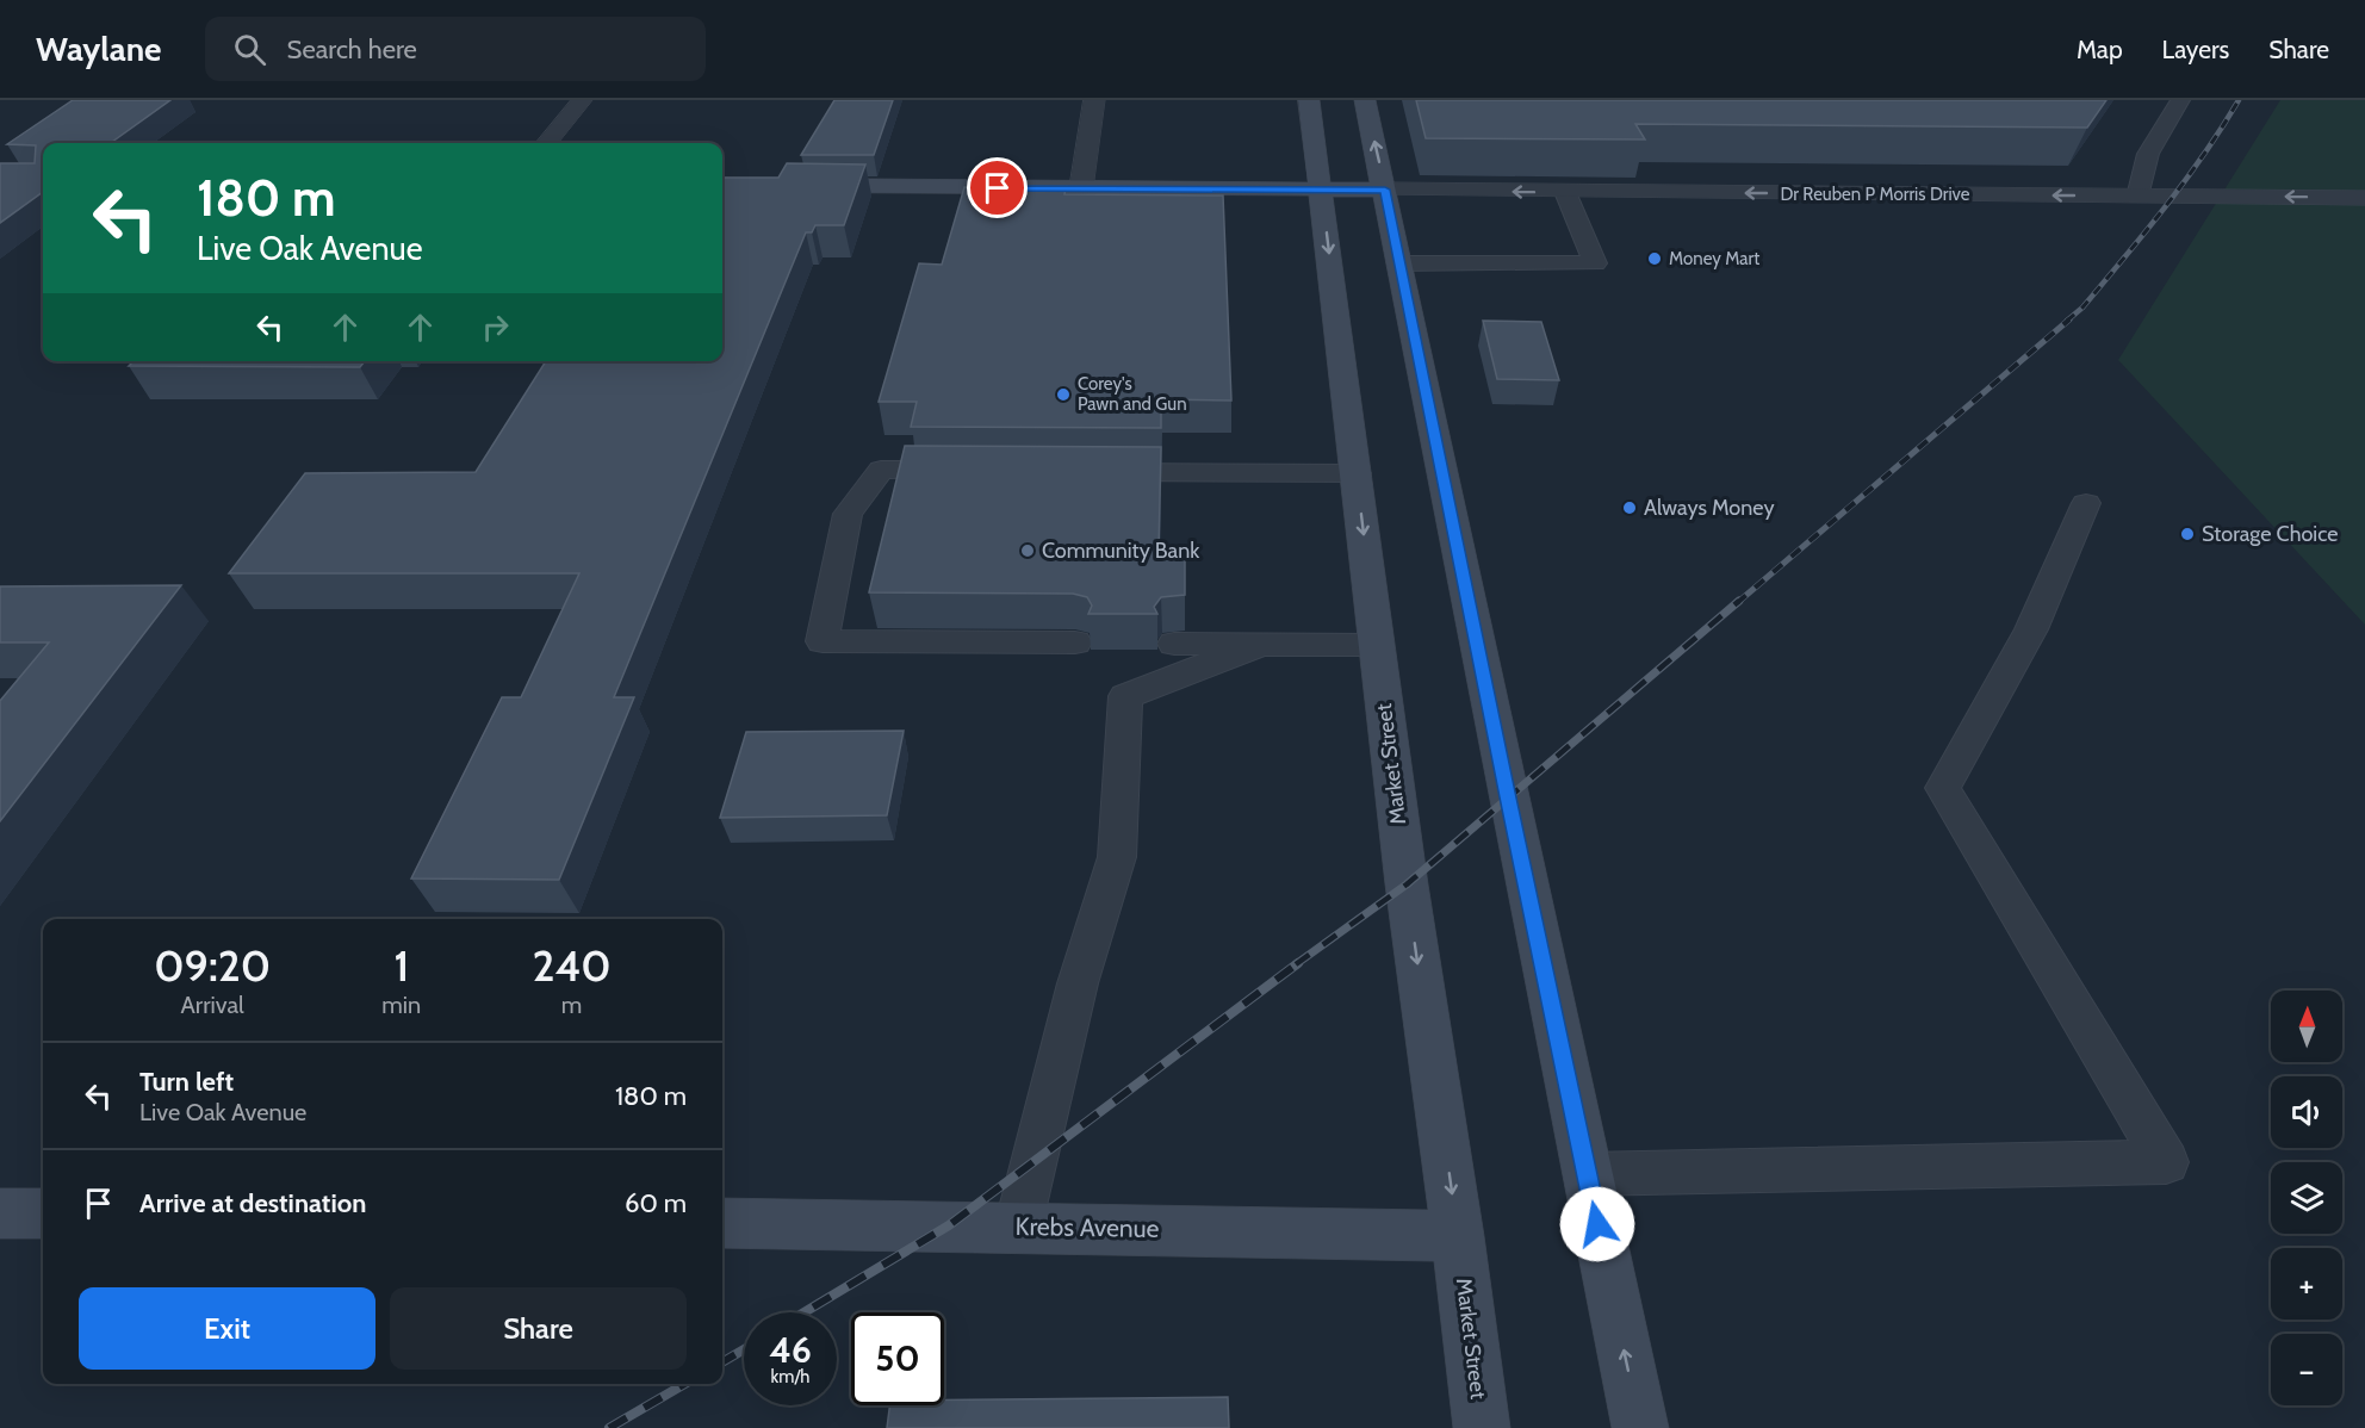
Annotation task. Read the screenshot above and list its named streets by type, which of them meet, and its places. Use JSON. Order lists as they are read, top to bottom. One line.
{"streets":{"main road":["Market Street","Krebs Avenue"],"street":["Dr Reuben P Morris Drive"]},"crossings":[["Market Street","Krebs Avenue"]],"one_way":["Dr Reuben P Morris Drive"],"places":["Money Mart","Corey's Pawn and Gun","Always Money","Storage Choice","Community Bank"],"north":"top","page":{"header":"Waylane","search":"Search here","nav":["Map","Layers","Share"],"turn":["180 m","Live Oak Avenue"],"eta":["09:20","Arrival","1","min","240","m"],"map_buttons":["+","−"],"list":[{"name":"Turn left","note":"Live Oak Avenue","value":"180 m"},{"name":"Arrive at destination","value":"60 m"}],"buttons":["Exit","Share"],"speed":"46 km/h","limit":"50"}}
